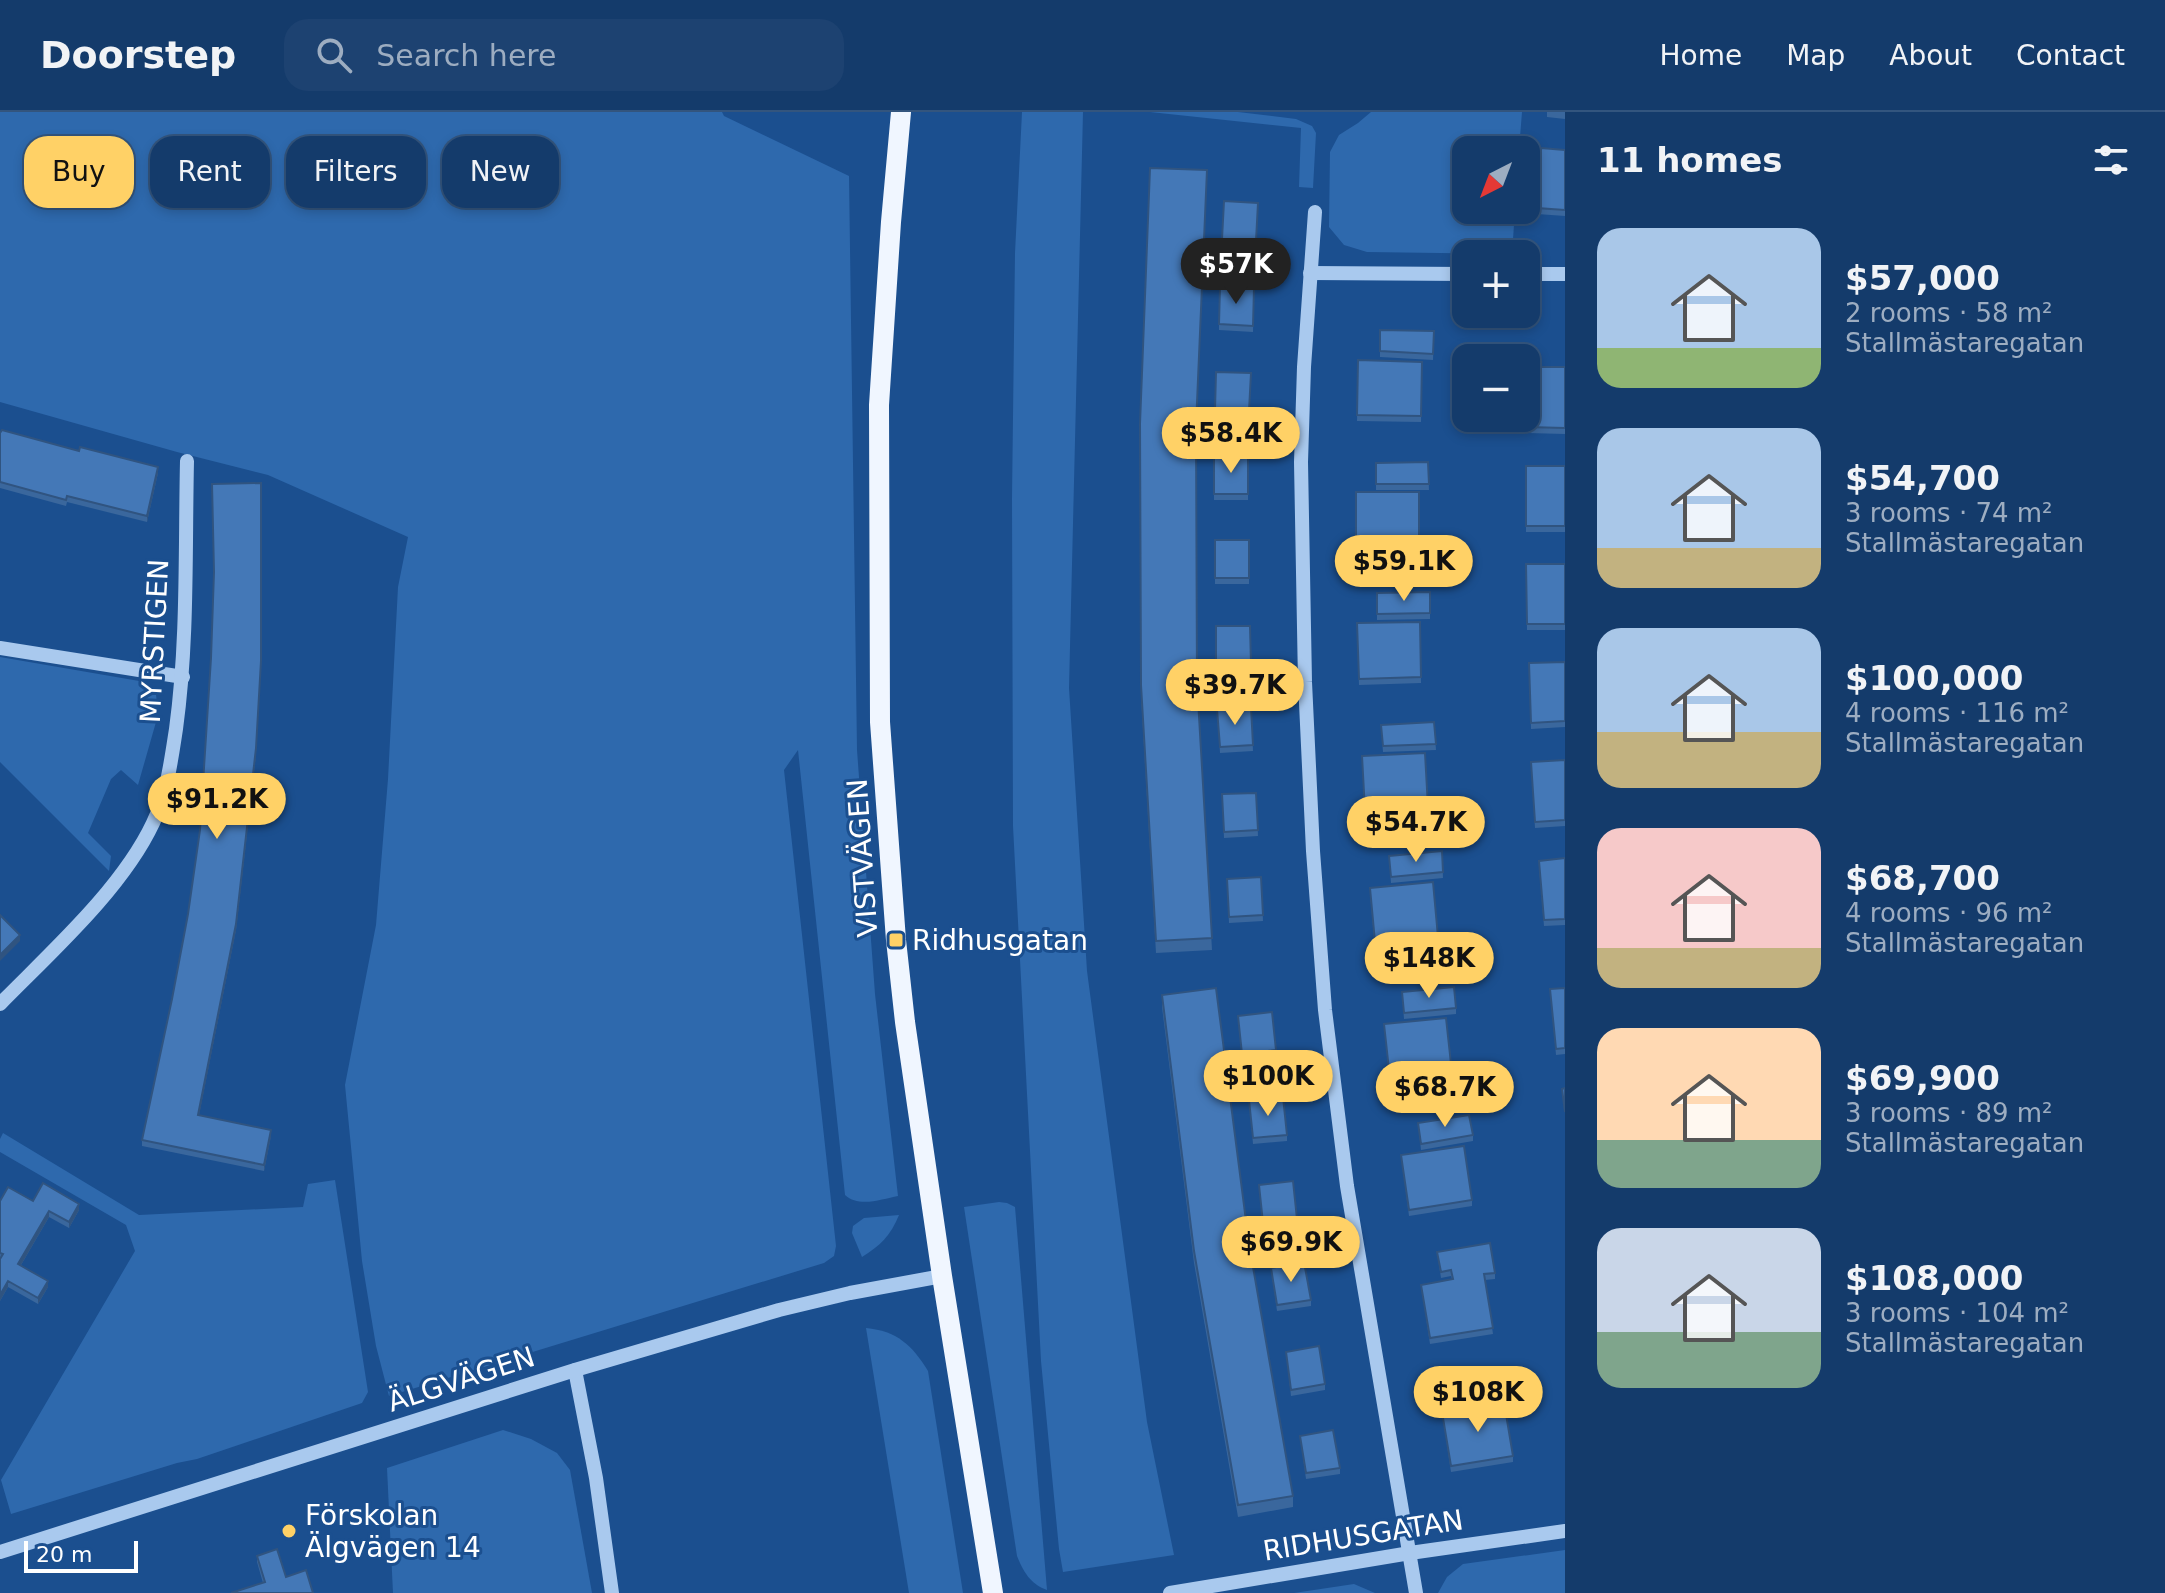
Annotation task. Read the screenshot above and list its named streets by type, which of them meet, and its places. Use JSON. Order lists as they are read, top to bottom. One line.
{"streets":{"main road":["VISTVÄGEN"],"street":["MYRSTIGEN","ÄLGVÄGEN","RIDHUSGATAN"]},"crossings":[["VISTVÄGEN","ÄLGVÄGEN"]],"places":{"transit":["Ridhusgatan"],"other":["Förskolan Älgvägen 14"]},"scale_bar":"20 m","north":"bottom left","page":{"header":"Doorstep","search":"Search here","nav":["Home","Map","About","Contact"],"heading":"11 homes","map_buttons":["+","−"],"chip":["Buy","Rent","Filters","New"],"list":[{"name":"$57,000","note":"2 rooms · 58 m² · Stallmästaregatan"},{"name":"$54,700","note":"3 rooms · 74 m² · Stallmästaregatan"},{"name":"$100,000","note":"4 rooms · 116 m² · Stallmästaregatan"},{"name":"$68,700","note":"4 rooms · 96 m² · Stallmästaregatan"},{"name":"$69,900","note":"3 rooms · 89 m² · Stallmästaregatan"},{"name":"$108,000","note":"3 rooms · 104 m² · Stallmästaregatan"}],"price":["$57K","$58.4K","$59.1K","$39.7K","$91.2K","$54.7K","$148K","$100K","$68.7K","$69.9K","$108K"],"scale":"20 m"}}
